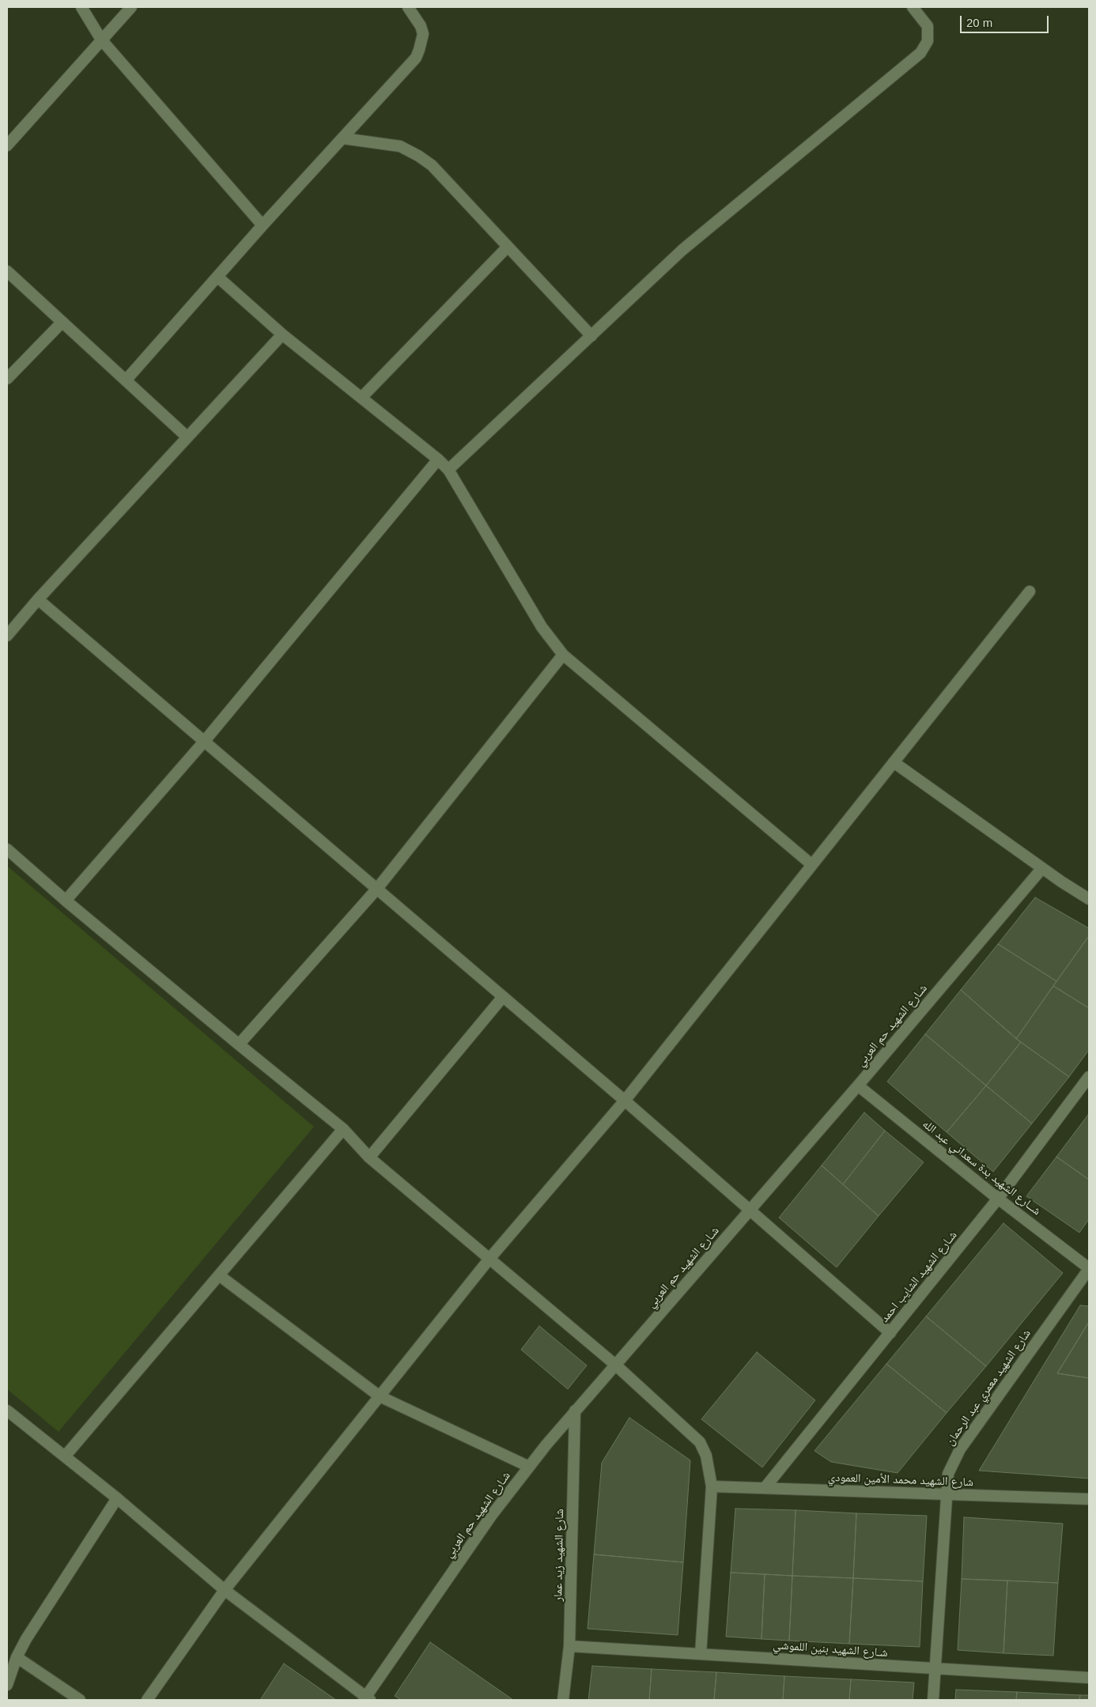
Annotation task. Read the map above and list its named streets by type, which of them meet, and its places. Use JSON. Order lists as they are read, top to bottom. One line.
{"streets":{"street":["شـارع الشهيد حم العربي","شــارع الشهيد بدة سعداني عبد الله","شـارع الشهيد الشايب احمد","شارع الشهيد معمري عبد الرحمان","شارع الشهيد محمد الأمين العمودي","شارع الشهيد زيد عمار","شـارع الشهيد بنين اللموشي"]},"crossings":[["شـارع الشهيد حم العربي","شــارع الشهيد بدة سعداني عبد الله"],["شـارع الشهيد حم العربي","شارع الشهيد زيد عمار"],["شــارع الشهيد بدة سعداني عبد الله","شـارع الشهيد الشايب احمد"],["شــارع الشهيد بدة سعداني عبد الله","شارع الشهيد معمري عبد الرحمان"],["شـارع الشهيد الشايب احمد","شارع الشهيد محمد الأمين العمودي"],["شارع الشهيد معمري عبد الرحمان","شارع الشهيد محمد الأمين العمودي"],["شارع الشهيد معمري عبد الرحمان","شـارع الشهيد بنين اللموشي"],["شارع الشهيد زيد عمار","شـارع الشهيد بنين اللموشي"]],"scale_bar":"20 m"}
